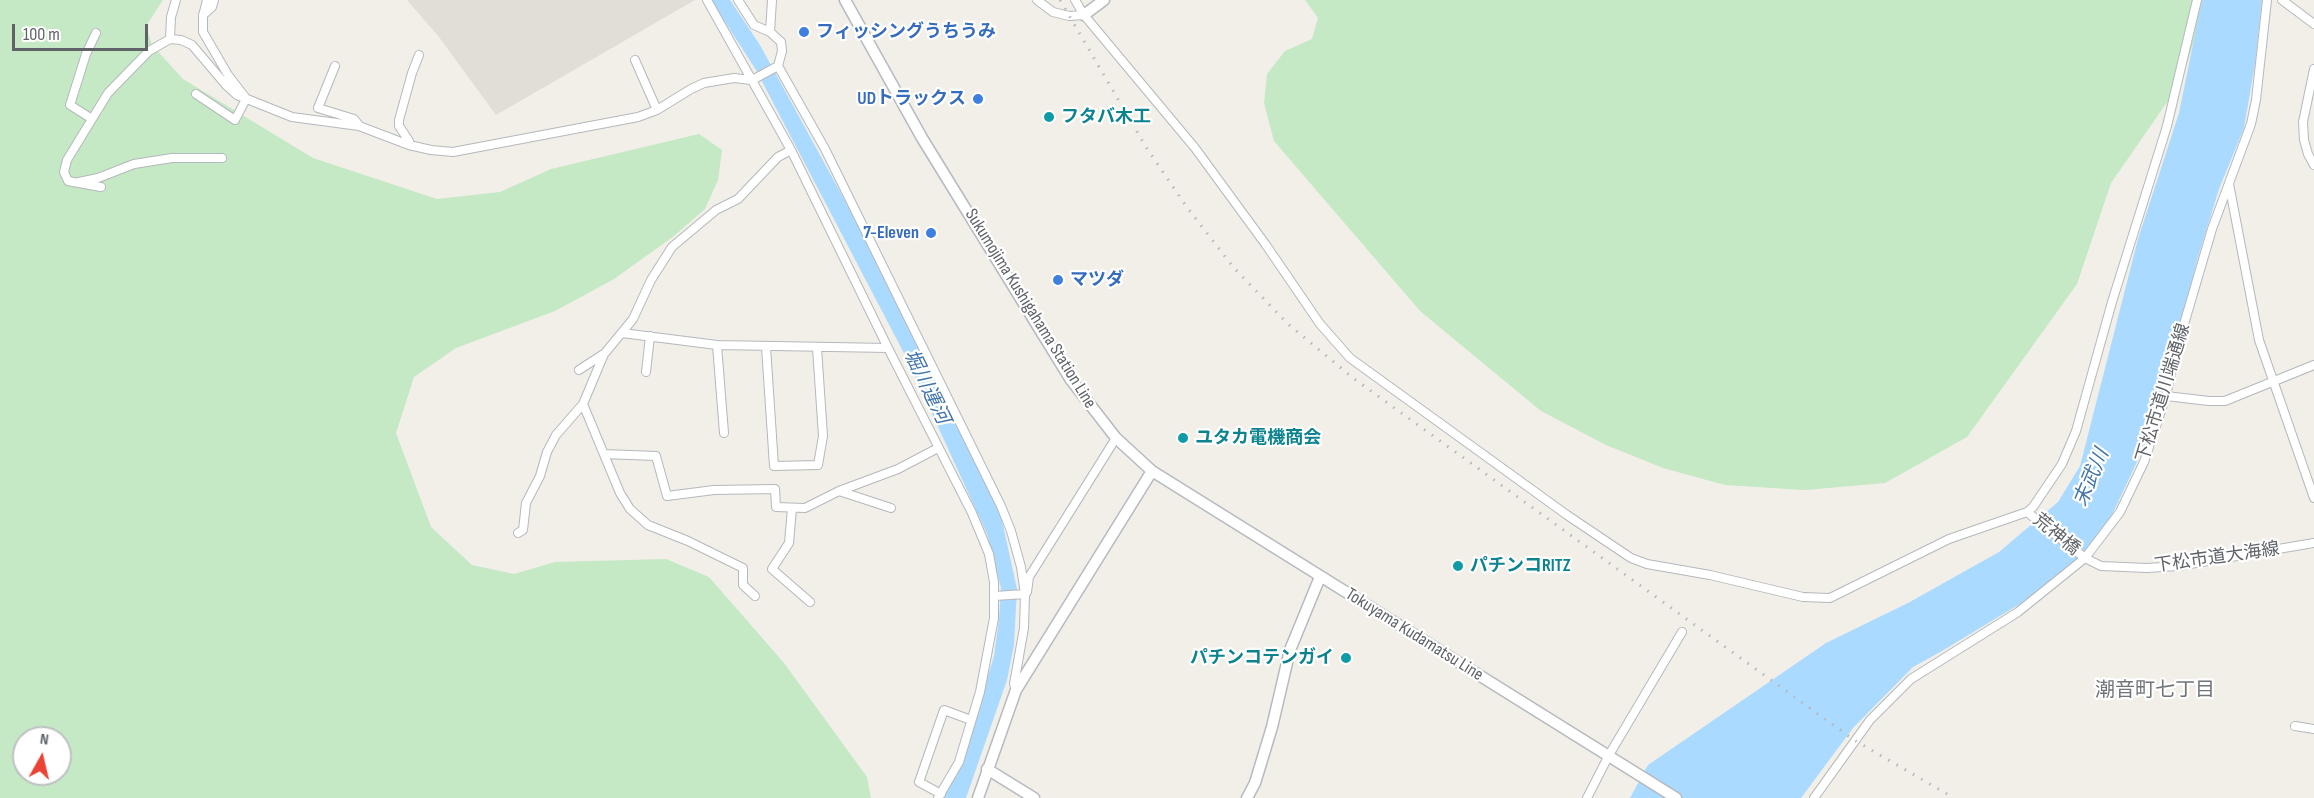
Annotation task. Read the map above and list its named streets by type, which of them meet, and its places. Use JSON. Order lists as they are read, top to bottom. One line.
{"streets":{"main road":["Sukumojima Kushigahama Station Line","Tokuyama Kudamatsu Line"],"street":["下松市道川端通線","荒神橋","下松市道大海線"]},"crossings":[["Sukumojima Kushigahama Station Line","Tokuyama Kudamatsu Line"],["下松市道川端通線","荒神橋"],["下松市道川端通線","下松市道大海線"],["荒神橋","下松市道大海線"]],"districts":["潮音町七丁目"],"water":["堀川運河","末武川"],"places":["フィッシングうちうみ","UDトラックス","フタバ木工","7-Eleven","マツダ","ユタカ電機商会","パチンコRITZ","パチンコテンガイ"],"scale_bar":"100 m","north":"top"}
